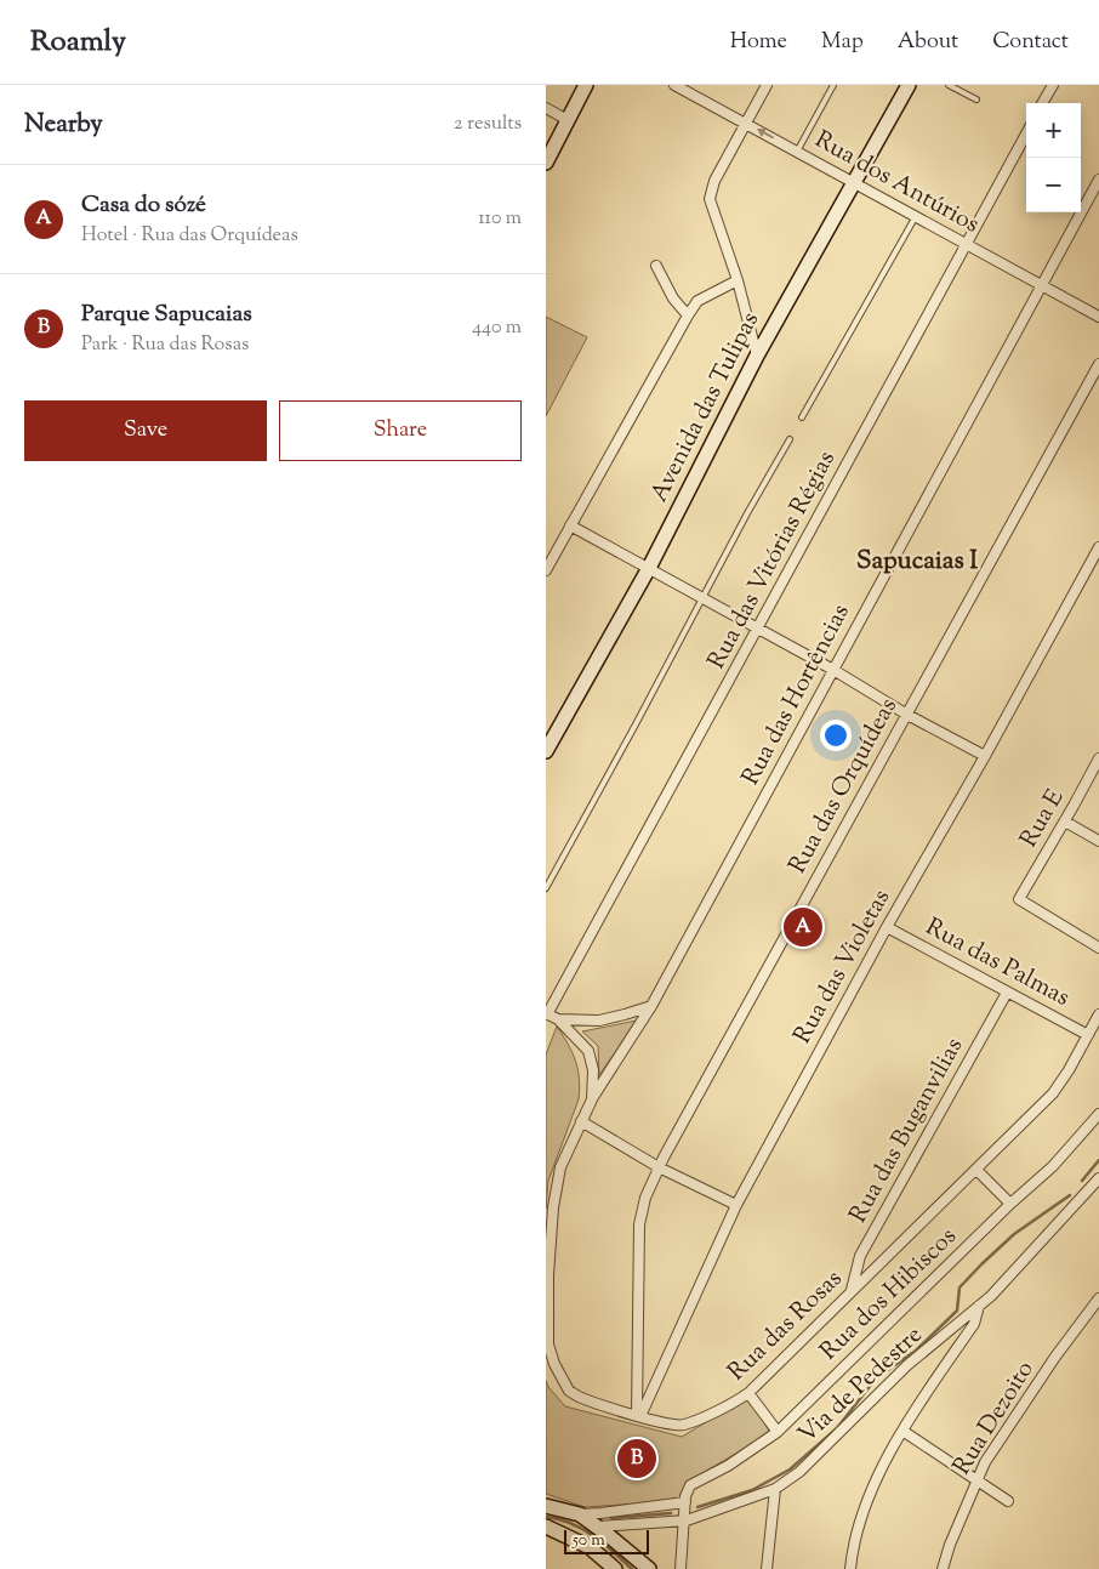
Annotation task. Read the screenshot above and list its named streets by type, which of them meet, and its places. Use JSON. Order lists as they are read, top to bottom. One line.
{"streets":{"street":["Rua dos Antúrios","Avenida das Tulipas","Rua das Vitórias Régias","Rua das Hortências","Rua das Orquídeas","Rua E","Rua das Palmas","Rua das Violetas","Rua das Buganvilias","Rua dos Hibiscos","Rua das Rosas","Via de Pedestre","Rua Dezoito"]},"crossings":[["Rua dos Antúrios","Avenida das Tulipas"],["Rua dos Antúrios","Rua das Vitórias Régias"],["Rua dos Antúrios","Rua das Hortências"],["Rua das Vitórias Régias","Rua das Rosas"],["Rua das Hortências","Rua das Rosas"],["Rua das Orquídeas","Rua das Violetas"],["Rua das Orquídeas","Rua das Rosas"],["Rua das Palmas","Rua das Violetas"],["Rua das Palmas","Rua das Buganvilias"],["Rua das Palmas","Rua das Rosas"],["Rua das Violetas","Rua das Rosas"],["Rua das Buganvilias","Rua das Rosas"]],"districts":["Sapucaias I"],"scale_bar":"50 m","page":{"header":"Roamly","nav":["Home","Map","About","Contact"],"heading":["Nearby","2 results"],"map_buttons":["+","−"],"list":[{"mark":"A","name":"Casa do sózé","note":"Hotel · Rua das Orquídeas","value":"110 m"},{"mark":"B","name":"Parque Sapucaias","note":"Park · Rua das Rosas","value":"440 m"}],"buttons":["Save","Share"],"pins":["A","B"],"scale":"50 m"}}
